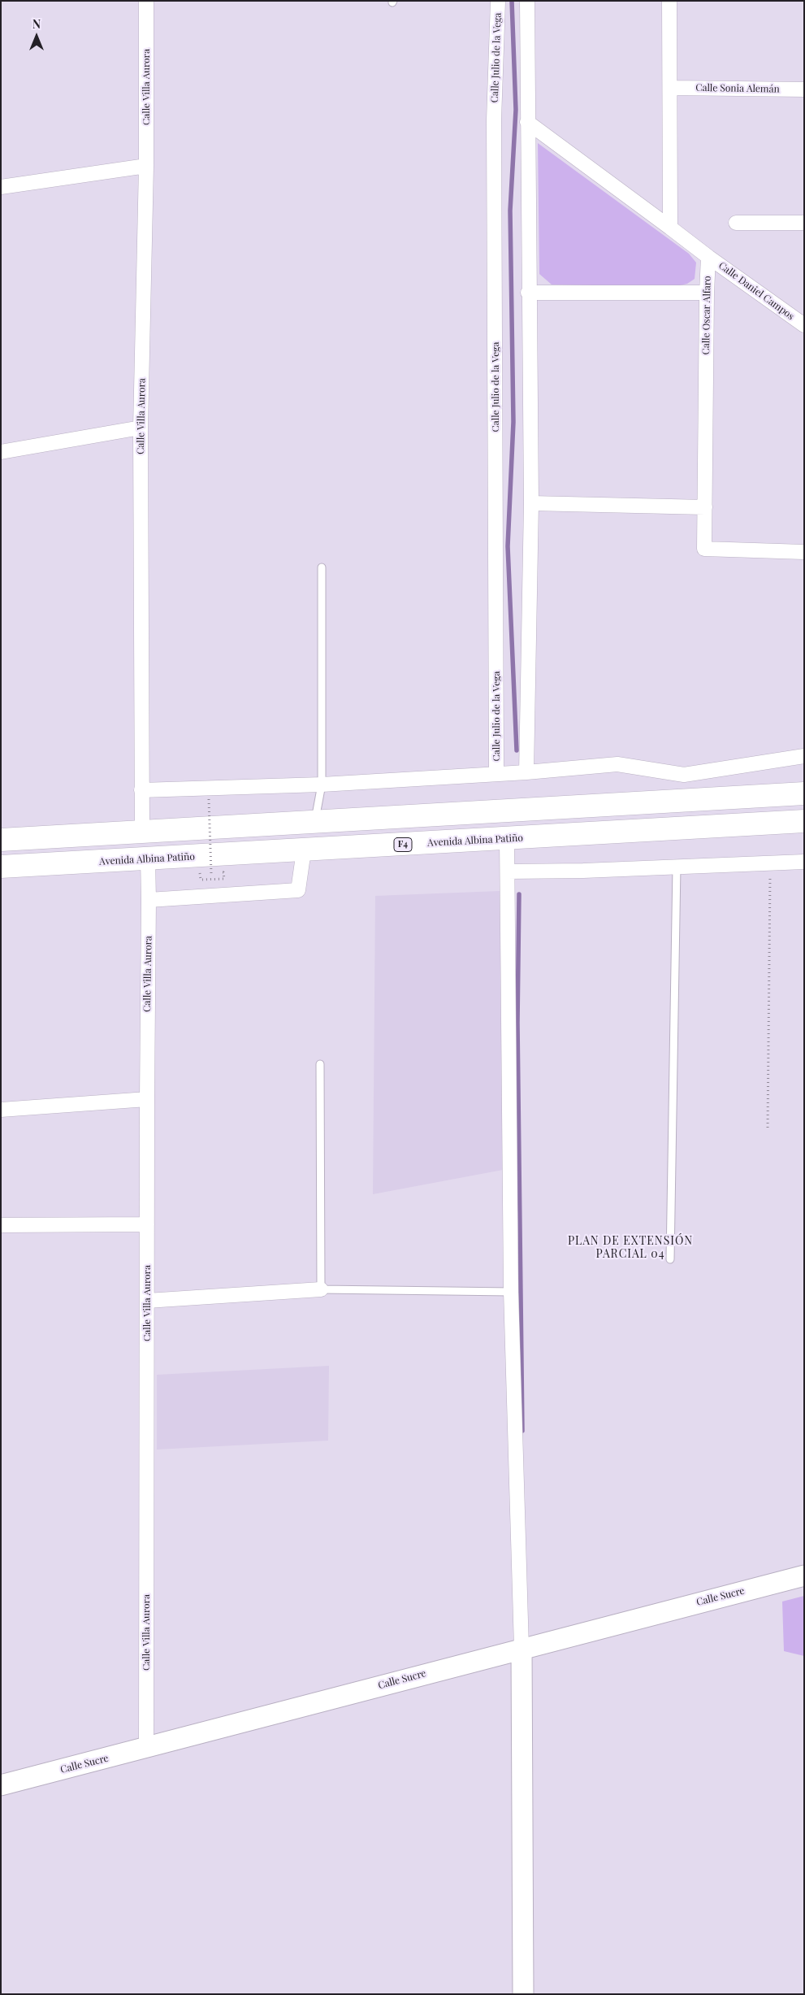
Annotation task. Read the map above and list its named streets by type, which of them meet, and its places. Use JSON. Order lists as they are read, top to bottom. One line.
{"streets":{"highway":["Avenida Albina Patiño","F4"],"main road":["Calle Sucre"],"street":["Calle Julio de la Vega","Calle Villa Aurora","Calle Sonia Alemán","Calle Daniel Campos","Calle Oscar Alfaro"]},"crossings":[["Calle Villa Aurora","Avenida Albina Patiño"],["Calle Villa Aurora","Calle Sucre"],["Calle Daniel Campos","Calle Oscar Alfaro"]],"districts":["PLAN DE EXTENSIÓN PARCIAL 04"],"north":"top"}
